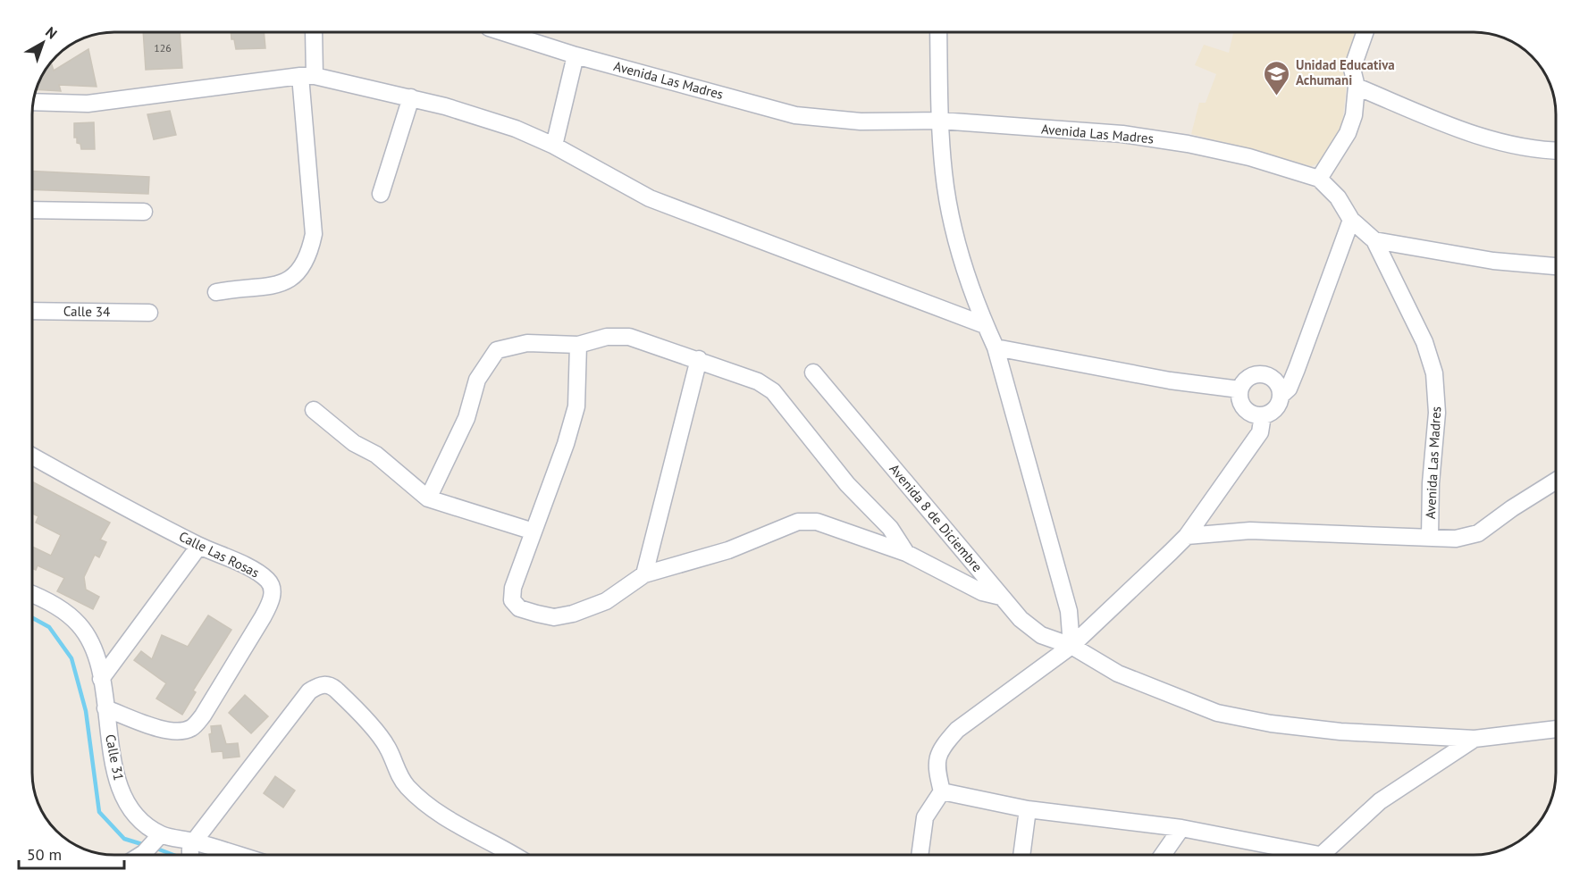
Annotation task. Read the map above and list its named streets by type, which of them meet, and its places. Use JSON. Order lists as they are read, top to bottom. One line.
{"streets":{"street":["Avenida Las Madres","Calle 34","Avenida 8 de Diciembre","Calle Las Rosas","Calle 31"]},"crossings":[["Calle Las Rosas","Calle 31"]],"places":{"school or university":["Unidad Educativa Achumani"]},"house_numbers":["126"],"scale_bar":"50 m","north":"top right"}
